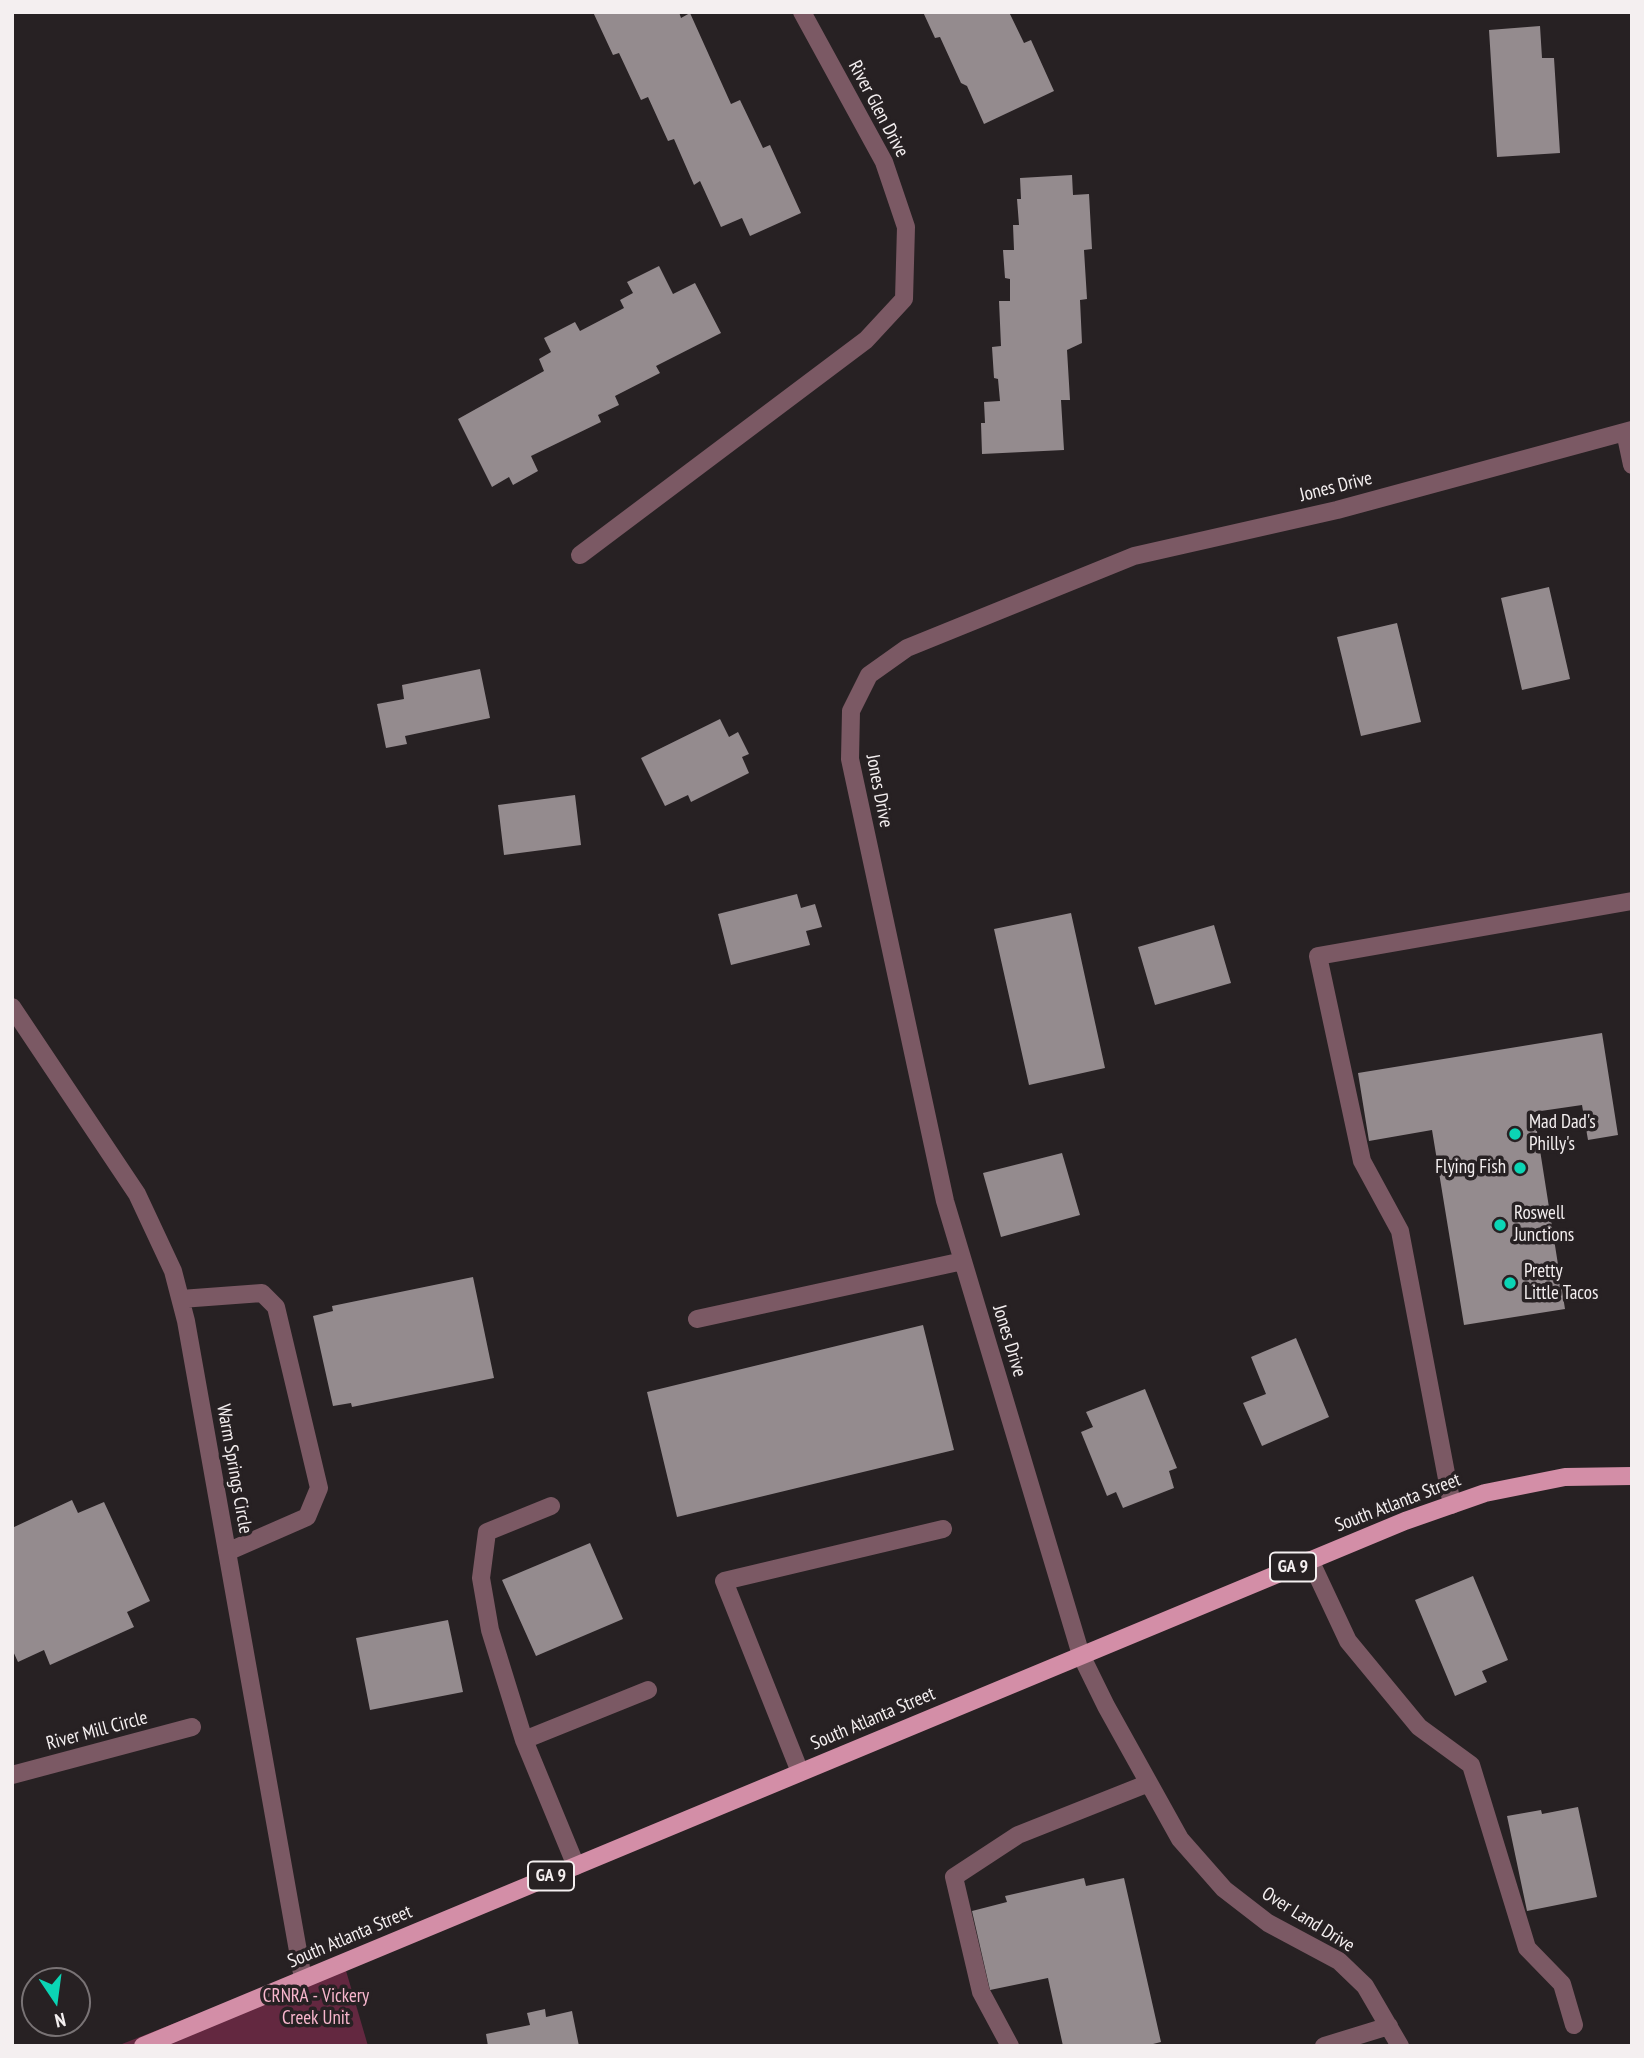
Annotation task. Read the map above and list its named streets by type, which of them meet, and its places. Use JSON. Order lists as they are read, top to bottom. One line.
{"streets":{"main road":["South Atlanta Street","GA 9"],"street":["River Glen Drive","Jones Drive","Warm Springs Circle","River Mill Circle","Over Land Drive"]},"crossings":[["Jones Drive","South Atlanta Street"],["Jones Drive","Over Land Drive"],["Warm Springs Circle","South Atlanta Street"],["South Atlanta Street","Over Land Drive"]],"parks":["CRNRA - Vickery Creek Unit"],"places":["Mad Dad's Philly's","Flying Fish","Roswell Junctions","Pretty Little Tacos"],"north":"bottom"}
